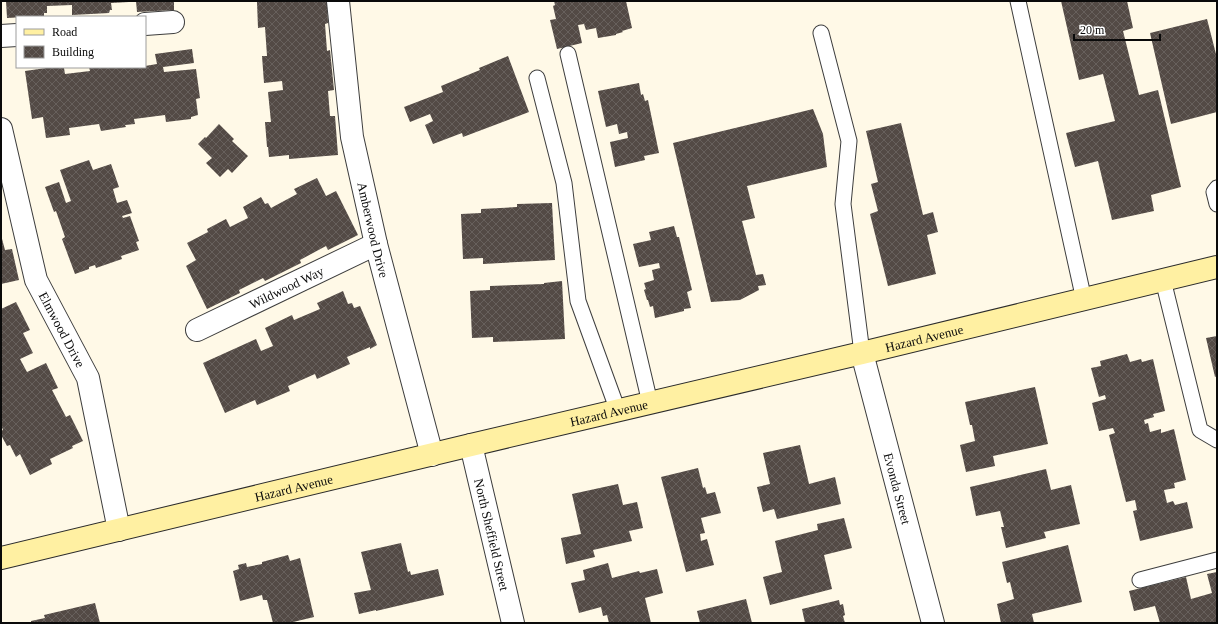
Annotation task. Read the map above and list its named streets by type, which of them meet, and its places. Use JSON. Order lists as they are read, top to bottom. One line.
{"streets":{"street":["Amberwood Drive","Wildwood Way","Elmwood Drive","Hazard Avenue","Evonda Street","North Sheffield Street"]},"crossings":[["Amberwood Drive","Wildwood Way"],["Amberwood Drive","Hazard Avenue"],["Elmwood Drive","Hazard Avenue"],["Hazard Avenue","Evonda Street"],["Hazard Avenue","North Sheffield Street"]],"legend":["Road","Building"],"scale_bar":"20 m"}
